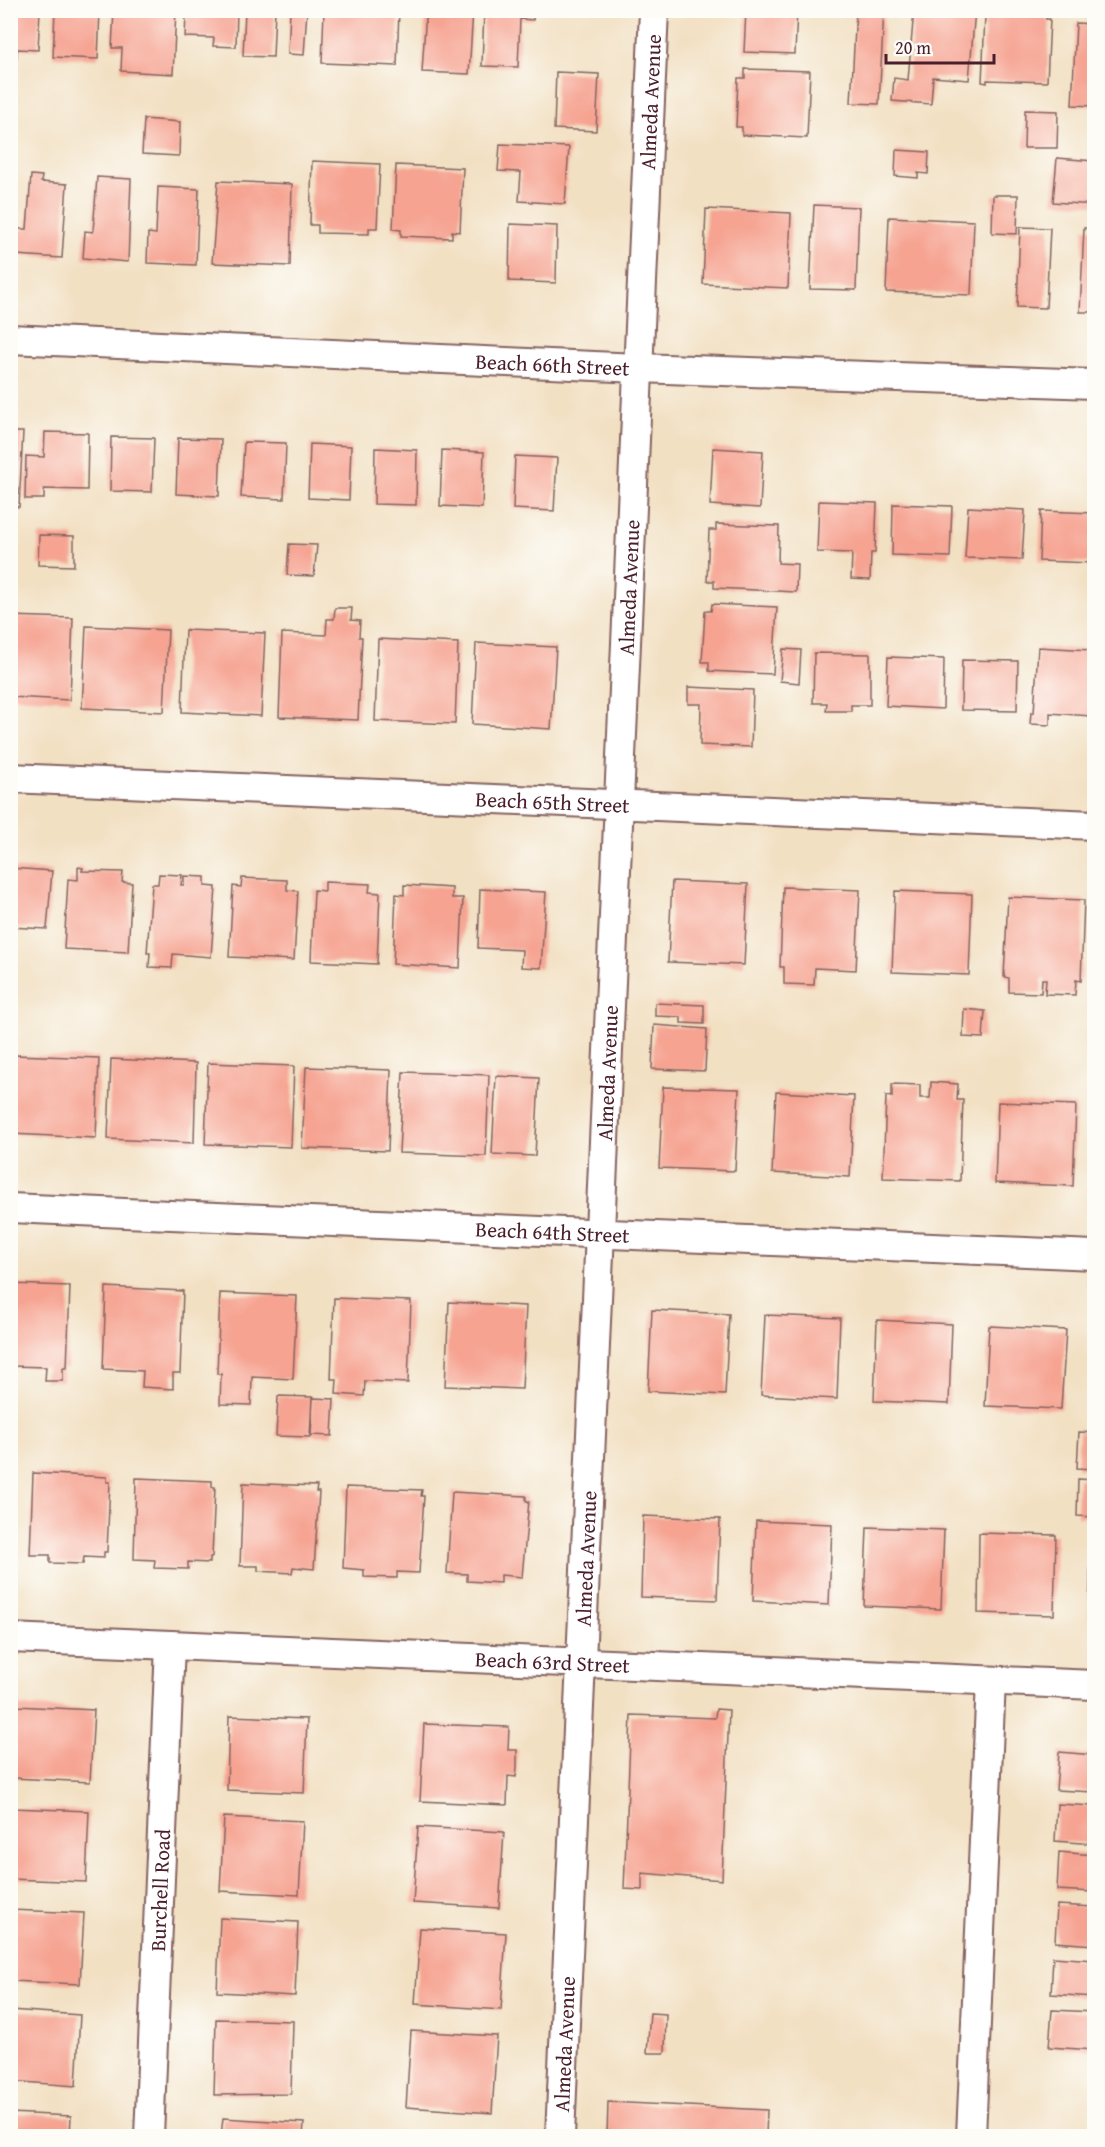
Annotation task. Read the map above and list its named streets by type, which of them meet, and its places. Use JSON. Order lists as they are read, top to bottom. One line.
{"streets":{"street":["Almeda Avenue","Beach 66th Street","Beach 65th Street","Beach 64th Street","Beach 63rd Street","Burchell Road"]},"crossings":[["Almeda Avenue","Beach 66th Street"],["Almeda Avenue","Beach 65th Street"],["Almeda Avenue","Beach 64th Street"],["Almeda Avenue","Beach 63rd Street"],["Beach 63rd Street","Burchell Road"]],"scale_bar":"20 m"}
